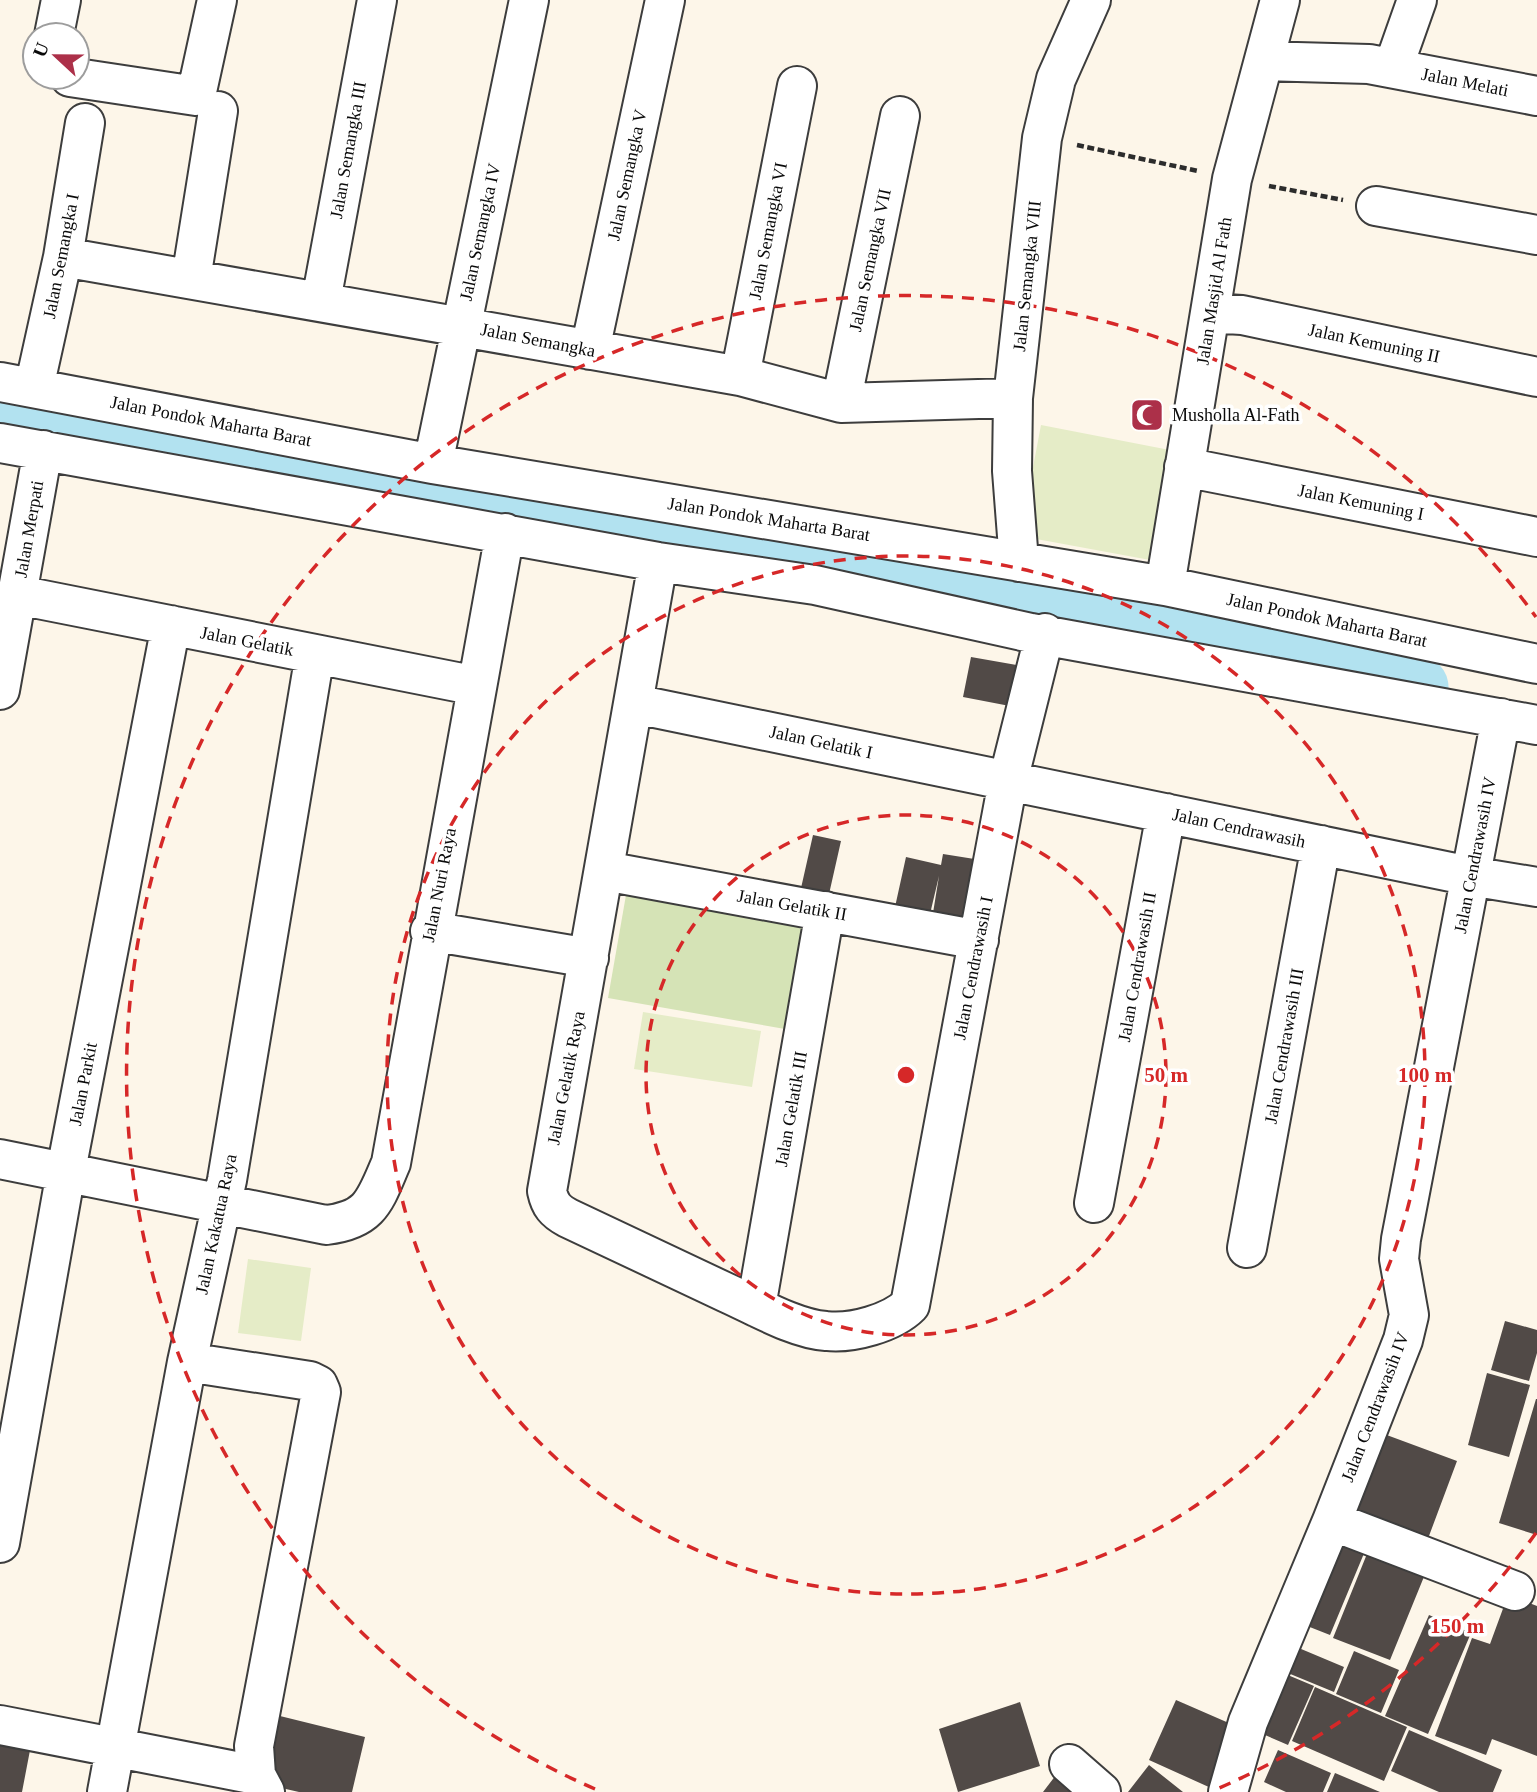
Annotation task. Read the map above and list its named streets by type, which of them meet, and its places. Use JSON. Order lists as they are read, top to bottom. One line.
{"streets":{"street":["Jalan Melati","Jalan Semangka III","Jalan Semangka V","Jalan Semangka VI","Jalan Semangka IV","Jalan Semangka I","Jalan Semangka VII","Jalan Semangka VIII","Jalan Masjid Al Fath","Jalan Semangka","Jalan Kemuning II","Jalan Pondok Maharta Barat","Jalan Kemuning I","Jalan Merpati","Jalan Gelatik","Jalan Gelatik I","Jalan Cendrawasih","Jalan Cendrawasih IV","Jalan Nuri Raya","Jalan Gelatik II","Jalan Cendrawasih II","Jalan Cendrawasih I","Jalan Cendrawasih III","Jalan Gelatik Raya","Jalan Parkit","Jalan Gelatik III","Jalan Kakatua Raya"]},"crossings":[["Jalan Melati","Jalan Masjid Al Fath"],["Jalan Semangka III","Jalan Semangka"],["Jalan Semangka V","Jalan Semangka"],["Jalan Semangka VI","Jalan Semangka"],["Jalan Semangka IV","Jalan Semangka"],["Jalan Semangka IV","Jalan Pondok Maharta Barat"],["Jalan Semangka I","Jalan Semangka"],["Jalan Semangka I","Jalan Pondok Maharta Barat"],["Jalan Semangka VII","Jalan Semangka"],["Jalan Semangka VIII","Jalan Semangka"],["Jalan Semangka VIII","Jalan Pondok Maharta Barat"],["Jalan Masjid Al Fath","Jalan Kemuning II"],["Jalan Masjid Al Fath","Jalan Pondok Maharta Barat"],["Jalan Masjid Al Fath","Jalan Kemuning I"],["Jalan Merpati","Jalan Gelatik"],["Jalan Gelatik","Jalan Nuri Raya"],["Jalan Gelatik","Jalan Parkit"],["Jalan Gelatik","Jalan Kakatua Raya"],["Jalan Gelatik I","Jalan Cendrawasih"],["Jalan Gelatik I","Jalan Cendrawasih I"],["Jalan Gelatik I","Jalan Gelatik Raya"],["Jalan Cendrawasih","Jalan Cendrawasih IV"],["Jalan Cendrawasih","Jalan Cendrawasih II"],["Jalan Cendrawasih","Jalan Cendrawasih I"],["Jalan Cendrawasih","Jalan Cendrawasih III"],["Jalan Nuri Raya","Jalan Kakatua Raya"],["Jalan Gelatik II","Jalan Cendrawasih I"],["Jalan Gelatik II","Jalan Gelatik Raya"],["Jalan Gelatik II","Jalan Gelatik III"],["Jalan Cendrawasih I","Jalan Gelatik Raya"],["Jalan Gelatik Raya","Jalan Gelatik III"]],"places":{"mosque":["Musholla Al-Fath"]},"north":"left","rings":["50 m","100 m","150 m"]}
